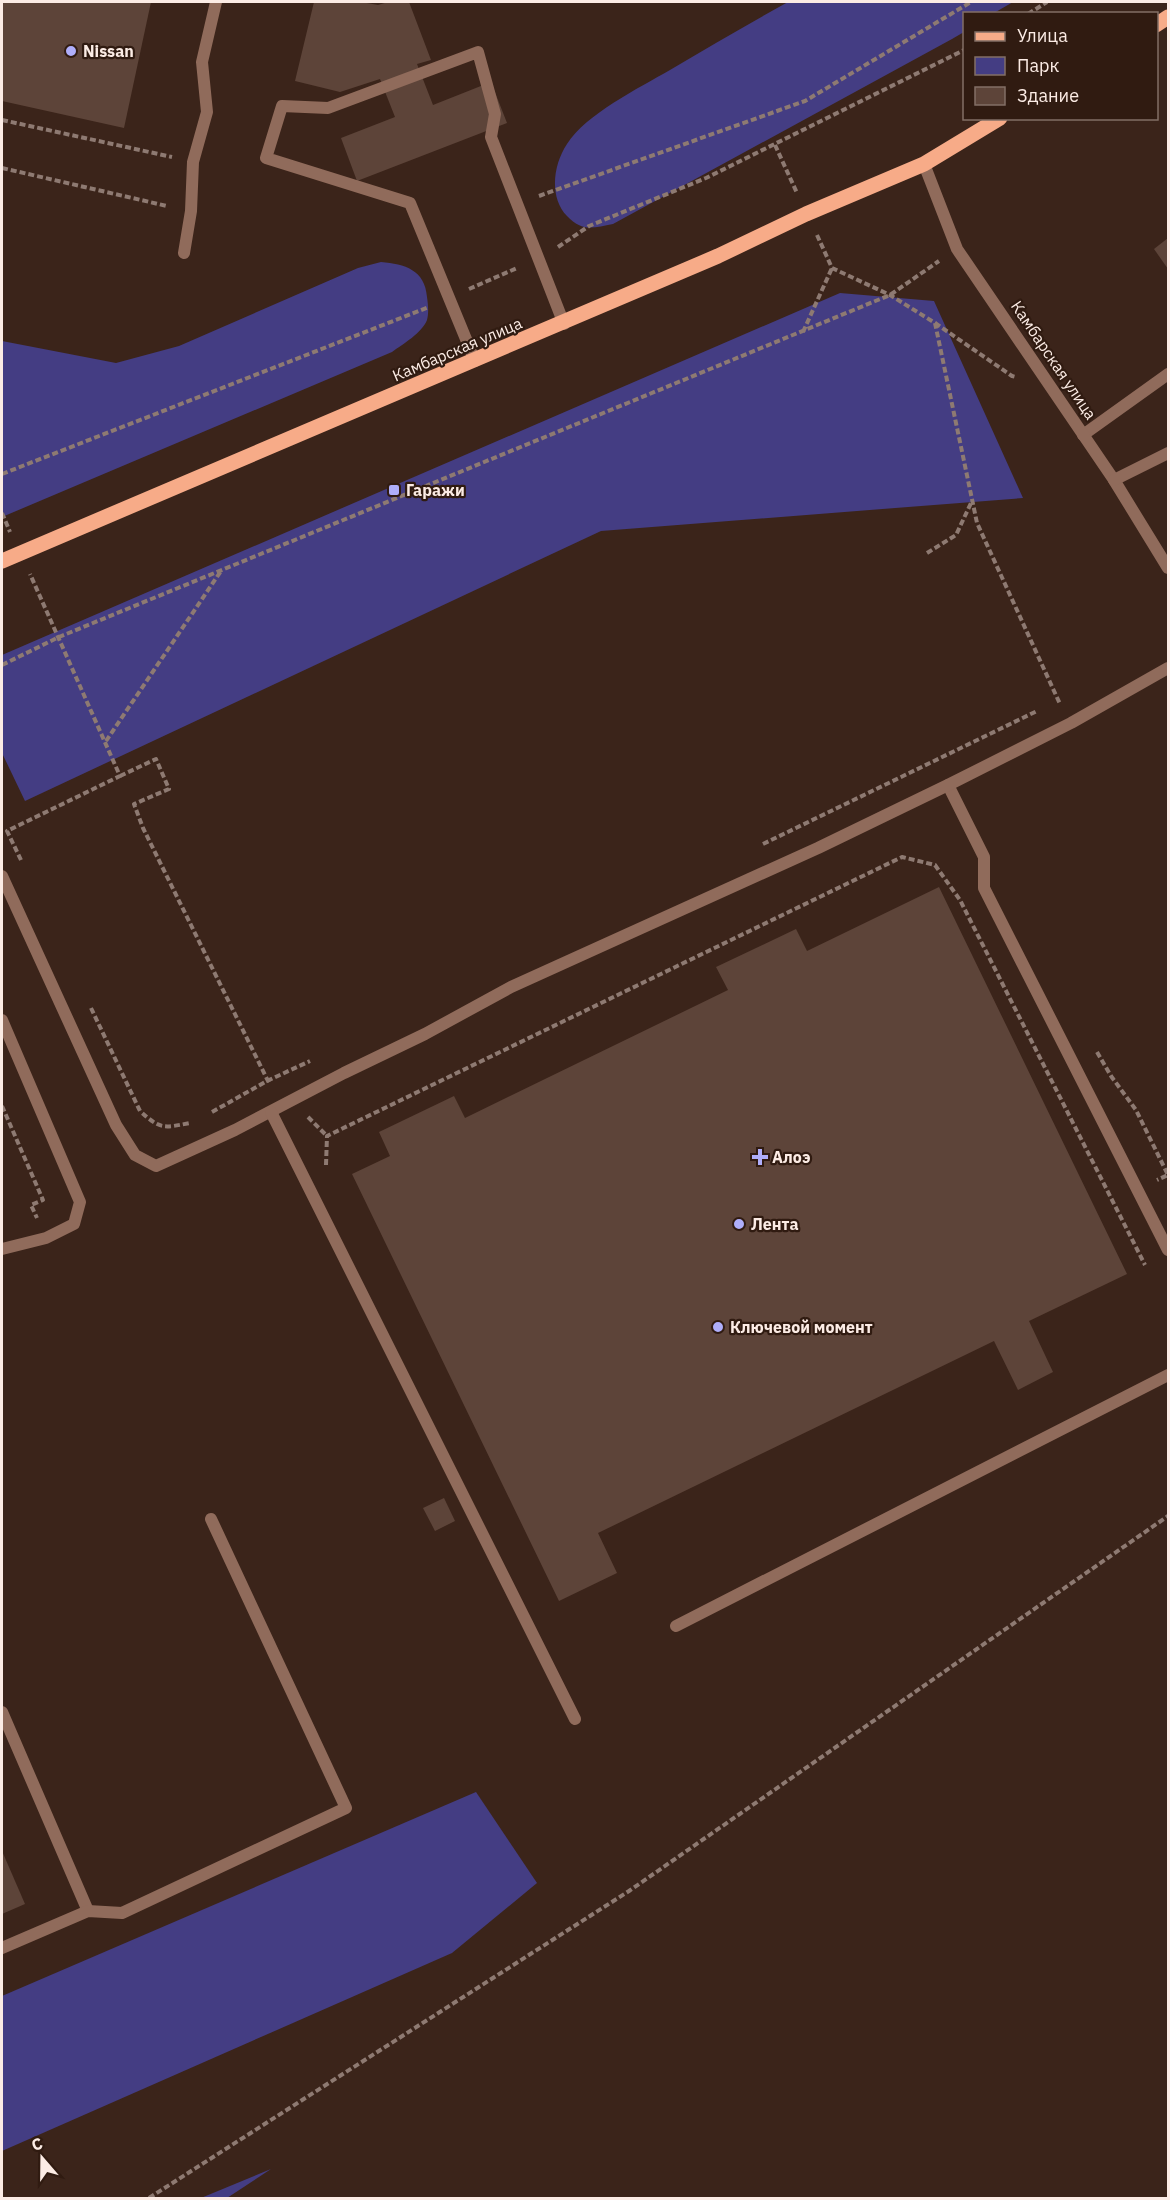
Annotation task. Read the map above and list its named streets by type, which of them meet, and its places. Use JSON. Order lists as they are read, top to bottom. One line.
{"streets":{"main road":["Камбарская улица"]},"places":{"other":["Nissan","Лента","Ключевой момент"],"transit":["Гаражи"],"health":["Алоэ"]},"legend":["Улица","Парк","Здание"],"north":"top"}
